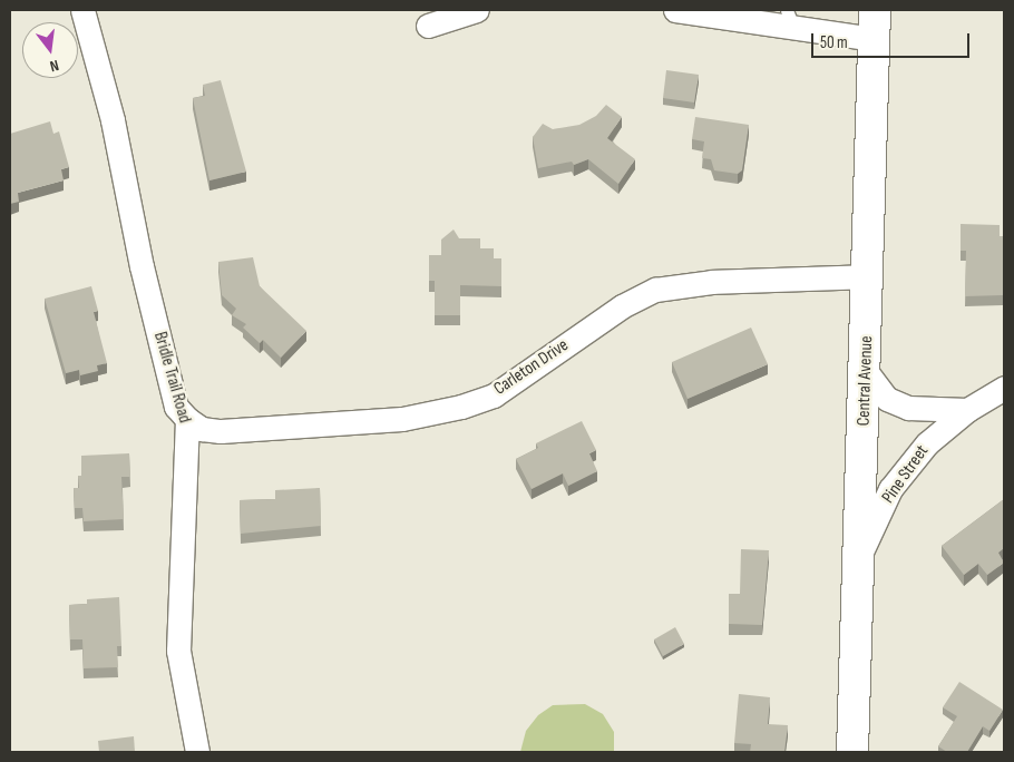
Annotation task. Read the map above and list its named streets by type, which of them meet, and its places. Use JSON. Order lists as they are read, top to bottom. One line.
{"streets":{"main road":["Central Avenue"],"street":["Carleton Drive","Bridle Trail Road","Pine Street"]},"crossings":[["Carleton Drive","Bridle Trail Road"],["Carleton Drive","Central Avenue"],["Central Avenue","Pine Street"]],"scale_bar":"50 m","north":"bottom"}
